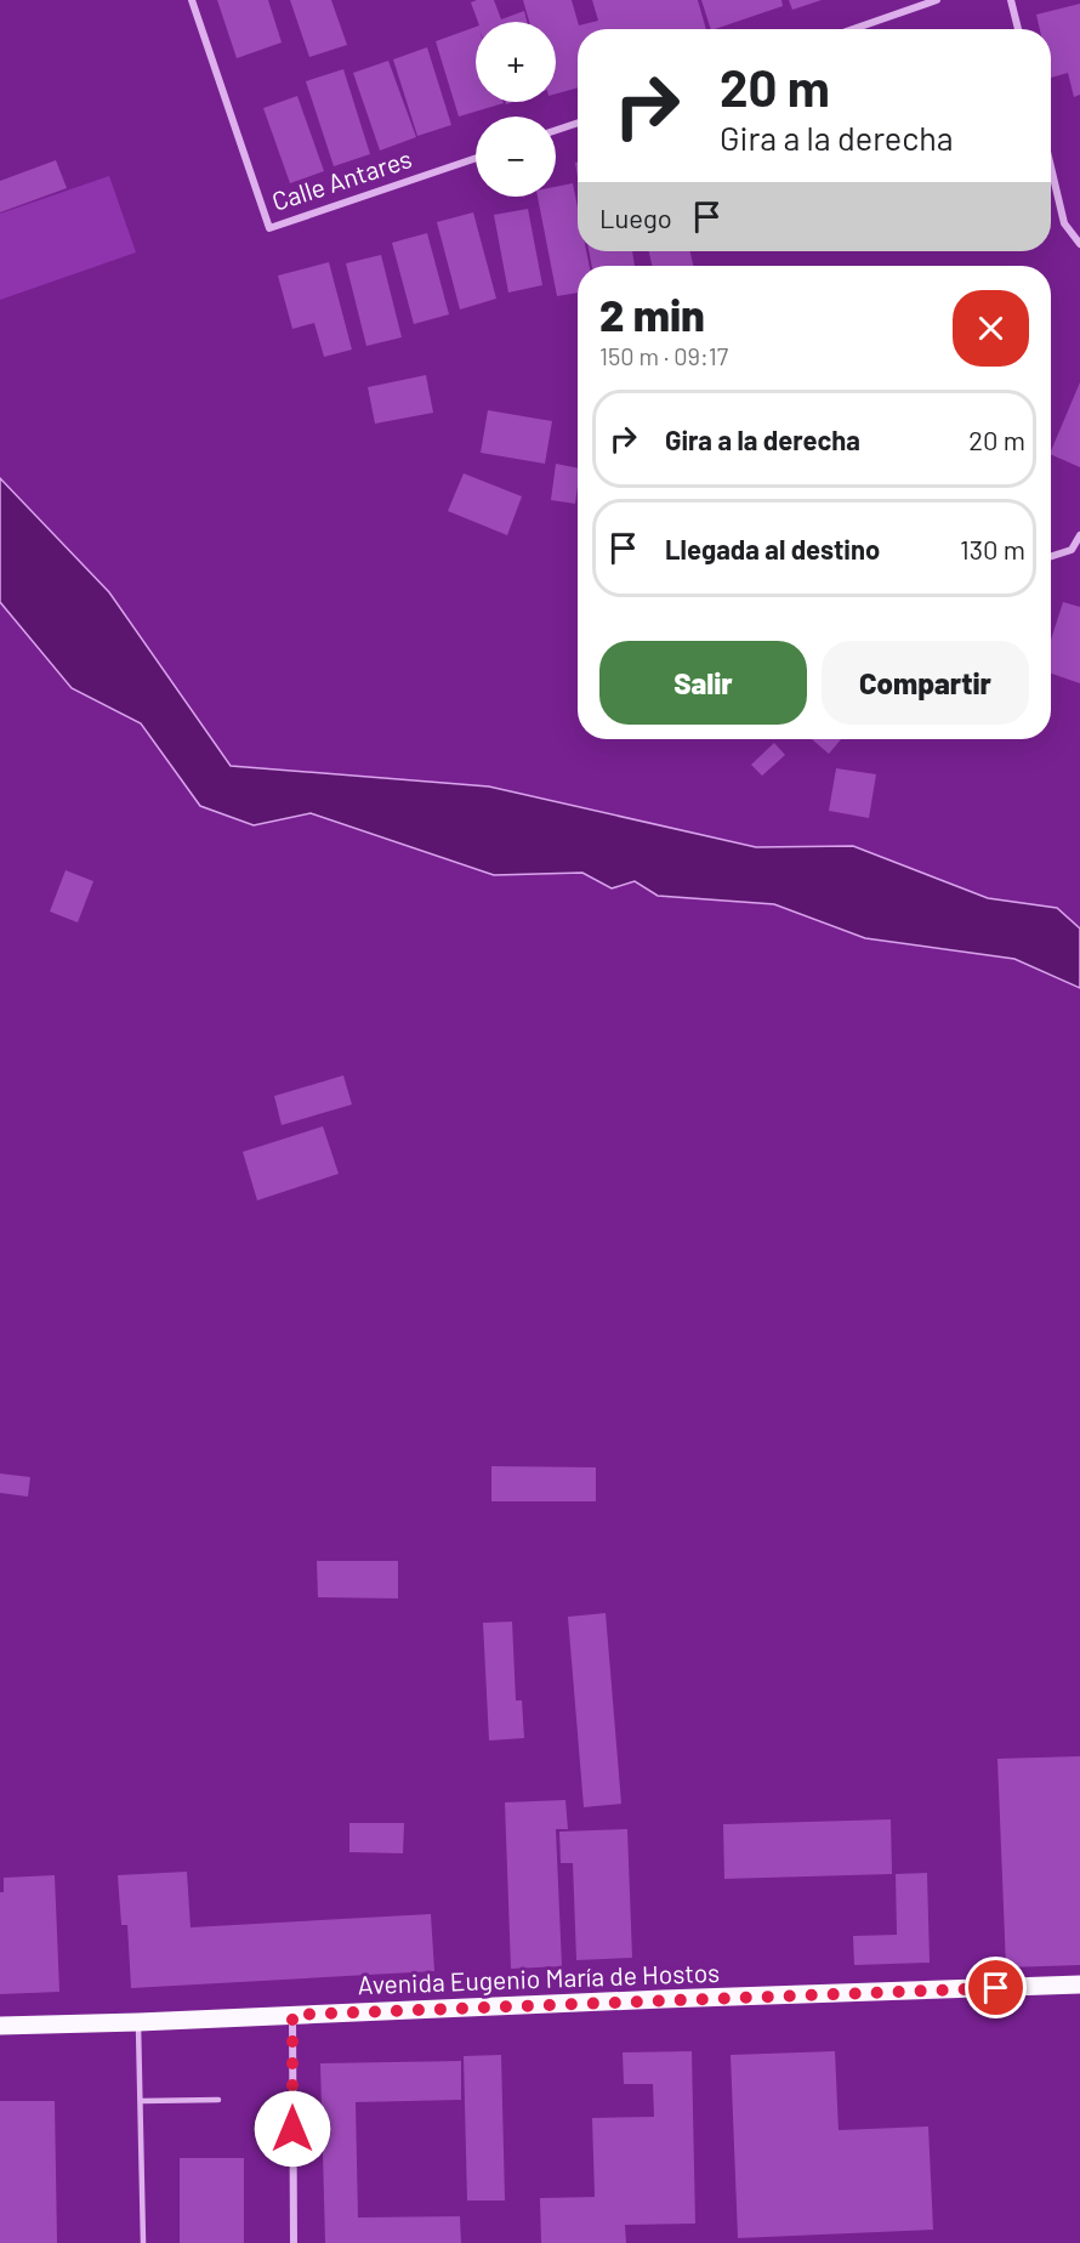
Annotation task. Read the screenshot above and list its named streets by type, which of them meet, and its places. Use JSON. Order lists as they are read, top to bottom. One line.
{"streets":{"main road":["Avenida Eugenio María de Hostos"],"street":["Calle Antares"]},"page":{"map_buttons":["+","−"],"turn":["20 m","Gira a la derecha"],"then":"Luego","heading":["2 min","150 m · 09:17"],"list":[{"name":"Gira a la derecha","value":"20 m"},{"name":"Llegada al destino","value":"130 m"}],"buttons":["Salir","Compartir"]}}
